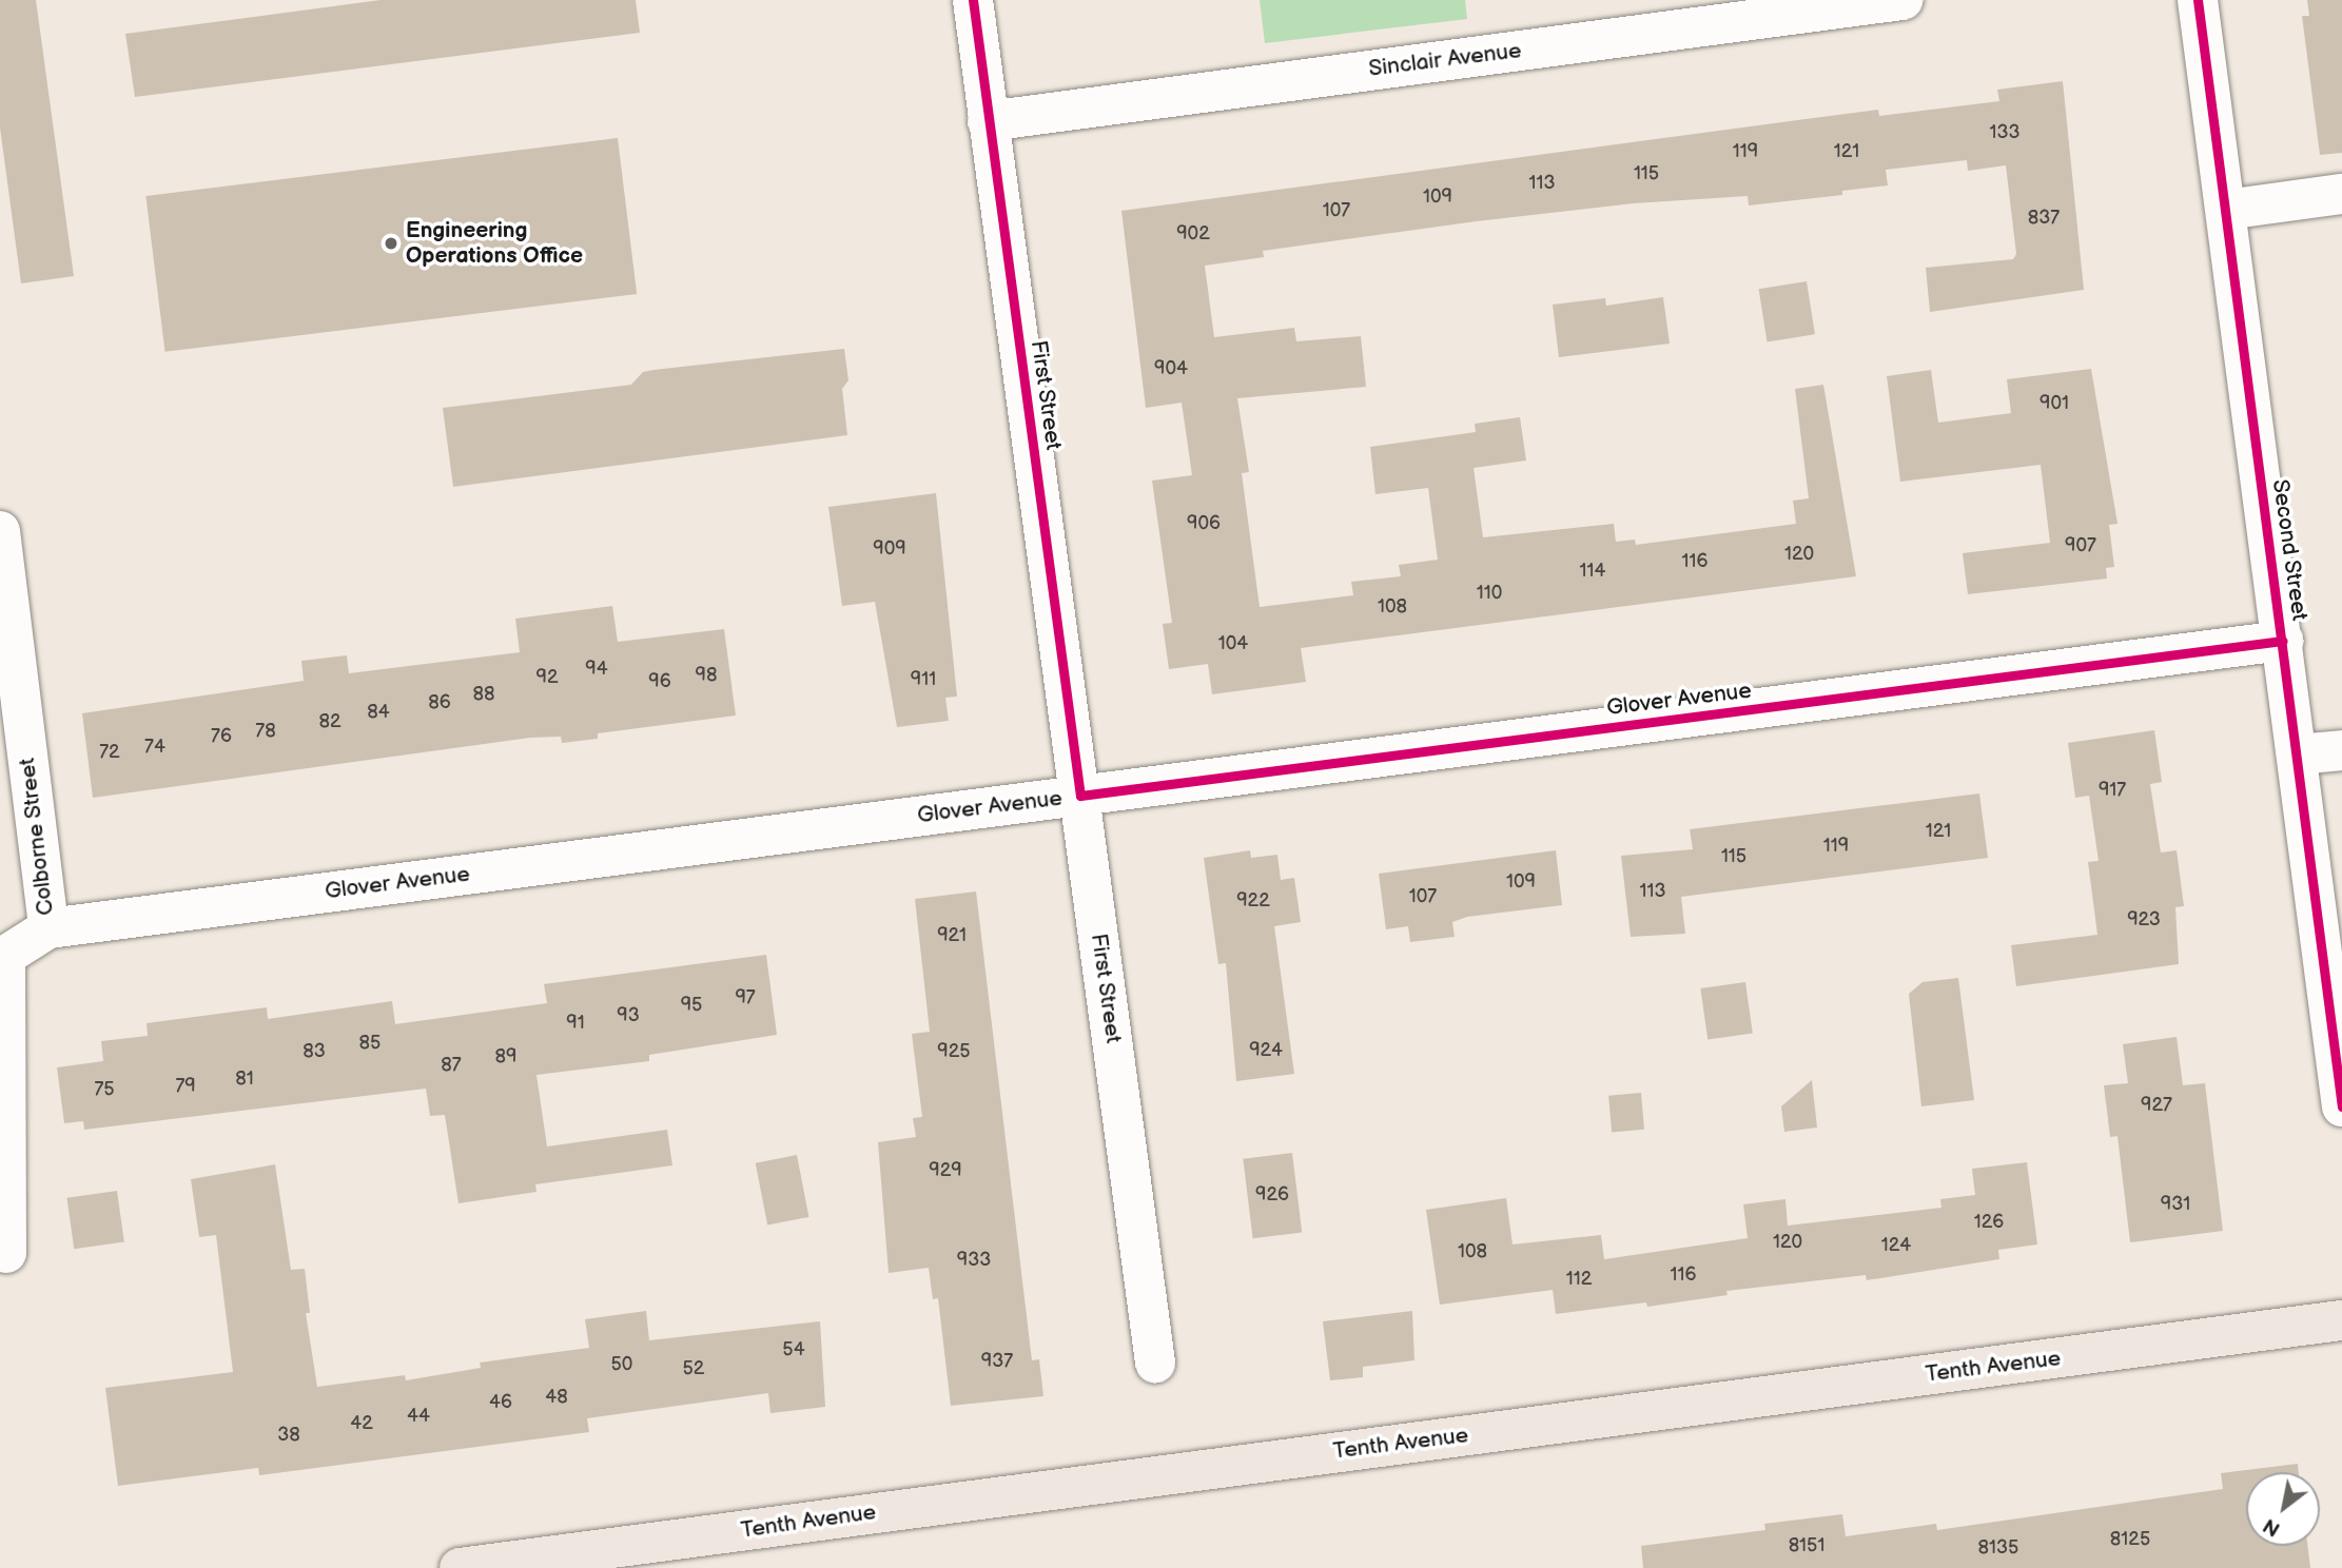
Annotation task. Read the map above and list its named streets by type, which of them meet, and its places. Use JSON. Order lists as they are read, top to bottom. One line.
{"streets":{"main road":["Tenth Avenue"],"street":["Sinclair Avenue","First Street","Second Street","Glover Avenue","Colborne Street"]},"crossings":[["Sinclair Avenue","First Street"],["First Street","Glover Avenue"],["Second Street","Glover Avenue"],["Glover Avenue","Colborne Street"]],"places":["Engineering Operations Office"],"house_numbers":["133","119","121","115","113","109","107","837","902","904","901","906","907","909","120","116","114","110","108","104","94","98","92","911","96","88","86","84","82","78","76","74","72","917","121","119","115","109","113","107","922","923","921","97","95","93","91","85","924","83","925","89","87","81","79","75","927","929","926","931","126","120","124","108","933","116","112","54","937","50","52","48","46","44","42","38","8125","8151","8135"],"north":"bottom left"}
